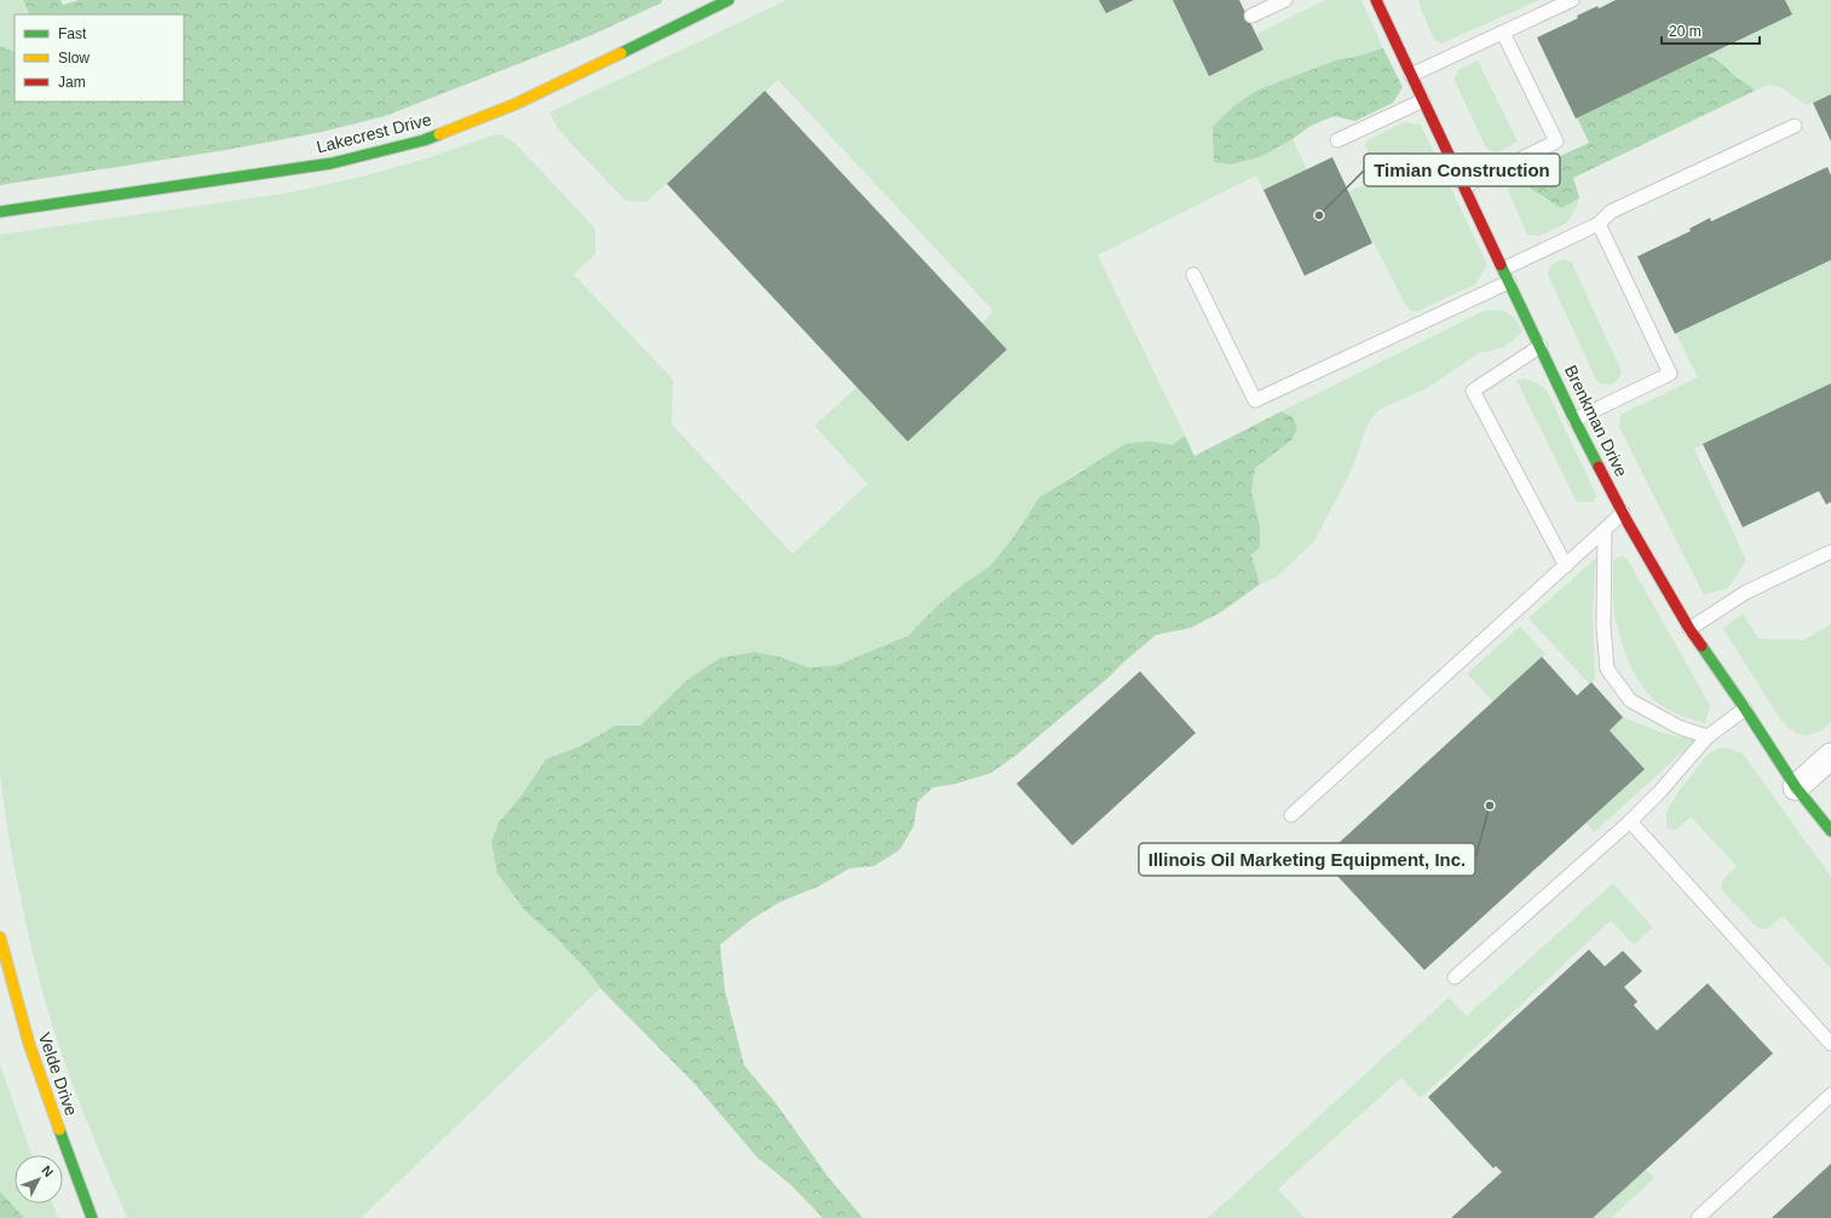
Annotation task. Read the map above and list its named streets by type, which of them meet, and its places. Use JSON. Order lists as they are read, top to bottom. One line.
{"streets":{"street":["Lakecrest Drive","Brenkman Drive","Velde Drive"]},"places":["Timian Construction","Illinois Oil Marketing Equipment, Inc."],"legend":["Fast","Slow","Jam"],"scale_bar":"20 m","north":"top right"}
